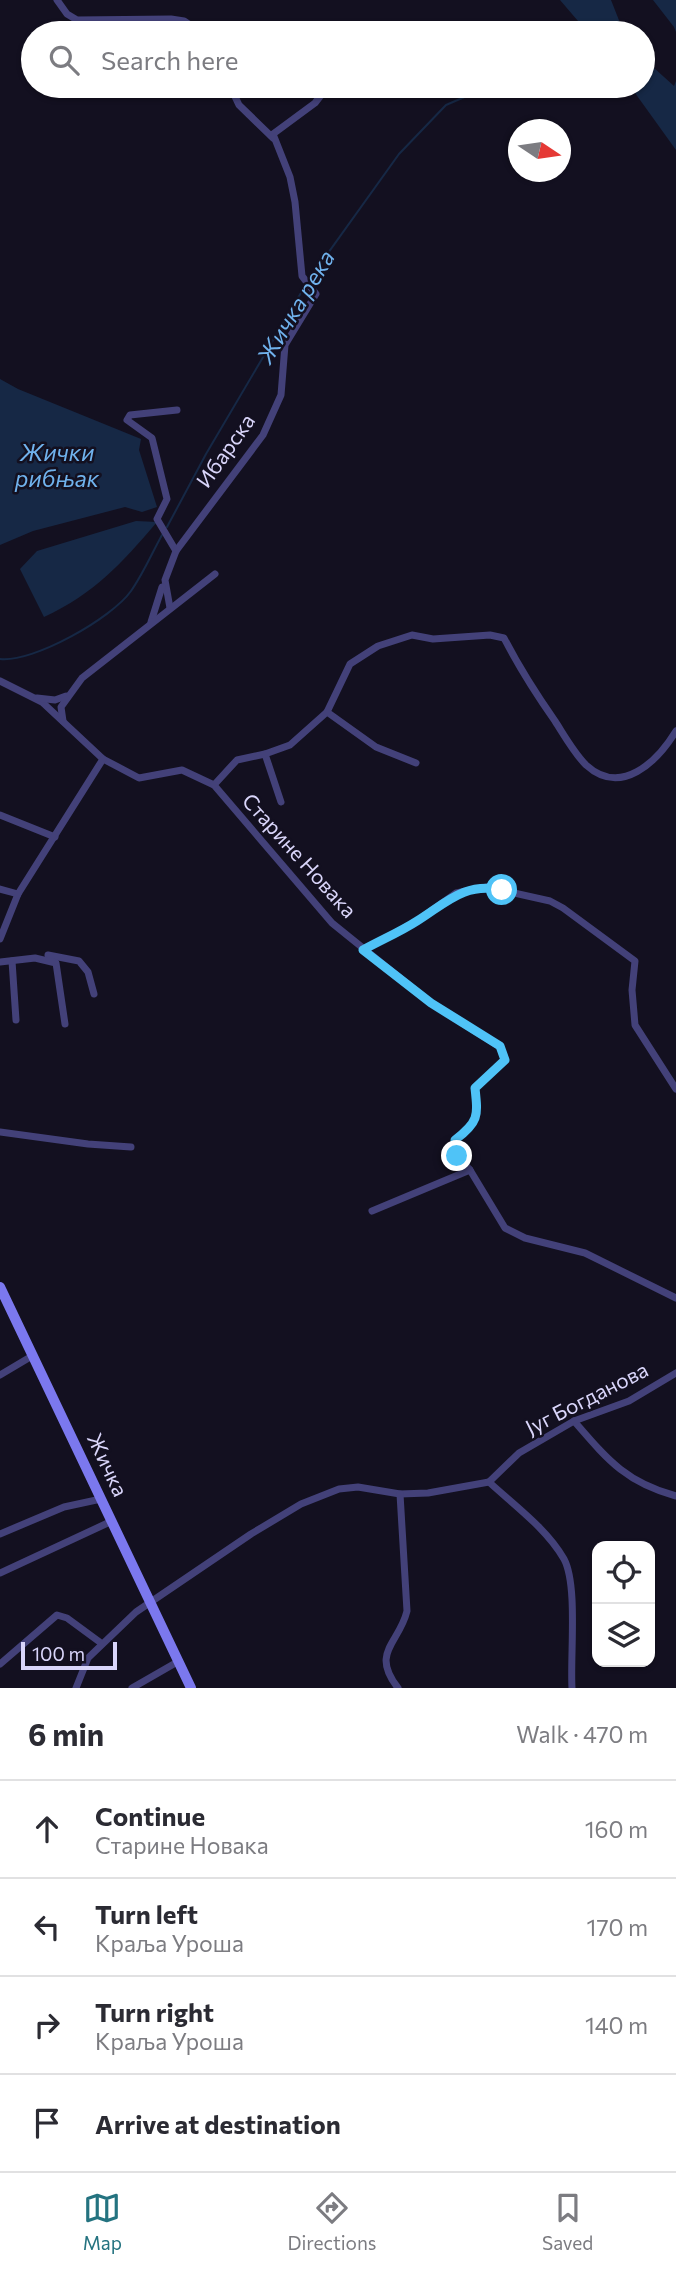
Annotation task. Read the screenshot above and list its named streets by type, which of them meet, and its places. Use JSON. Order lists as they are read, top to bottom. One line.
{"streets":{"main road":["Жичка"],"street":["Ибарска","Старине Новака","Југ Богданова"]},"water":["Жичка река","Жички рибњак"],"scale_bar":"100 m","north":"right","page":{"search":"Search here","scale":"100 m","heading":["6 min","Walk · 470 m"],"list":[["Continue","Старине Новака","160 m"],["Turn left","Краља Уроша","170 m"],["Turn right","Краља Уроша","140 m"],"Arrive at destination"],"nav":["Map","Directions","Saved"]}}
